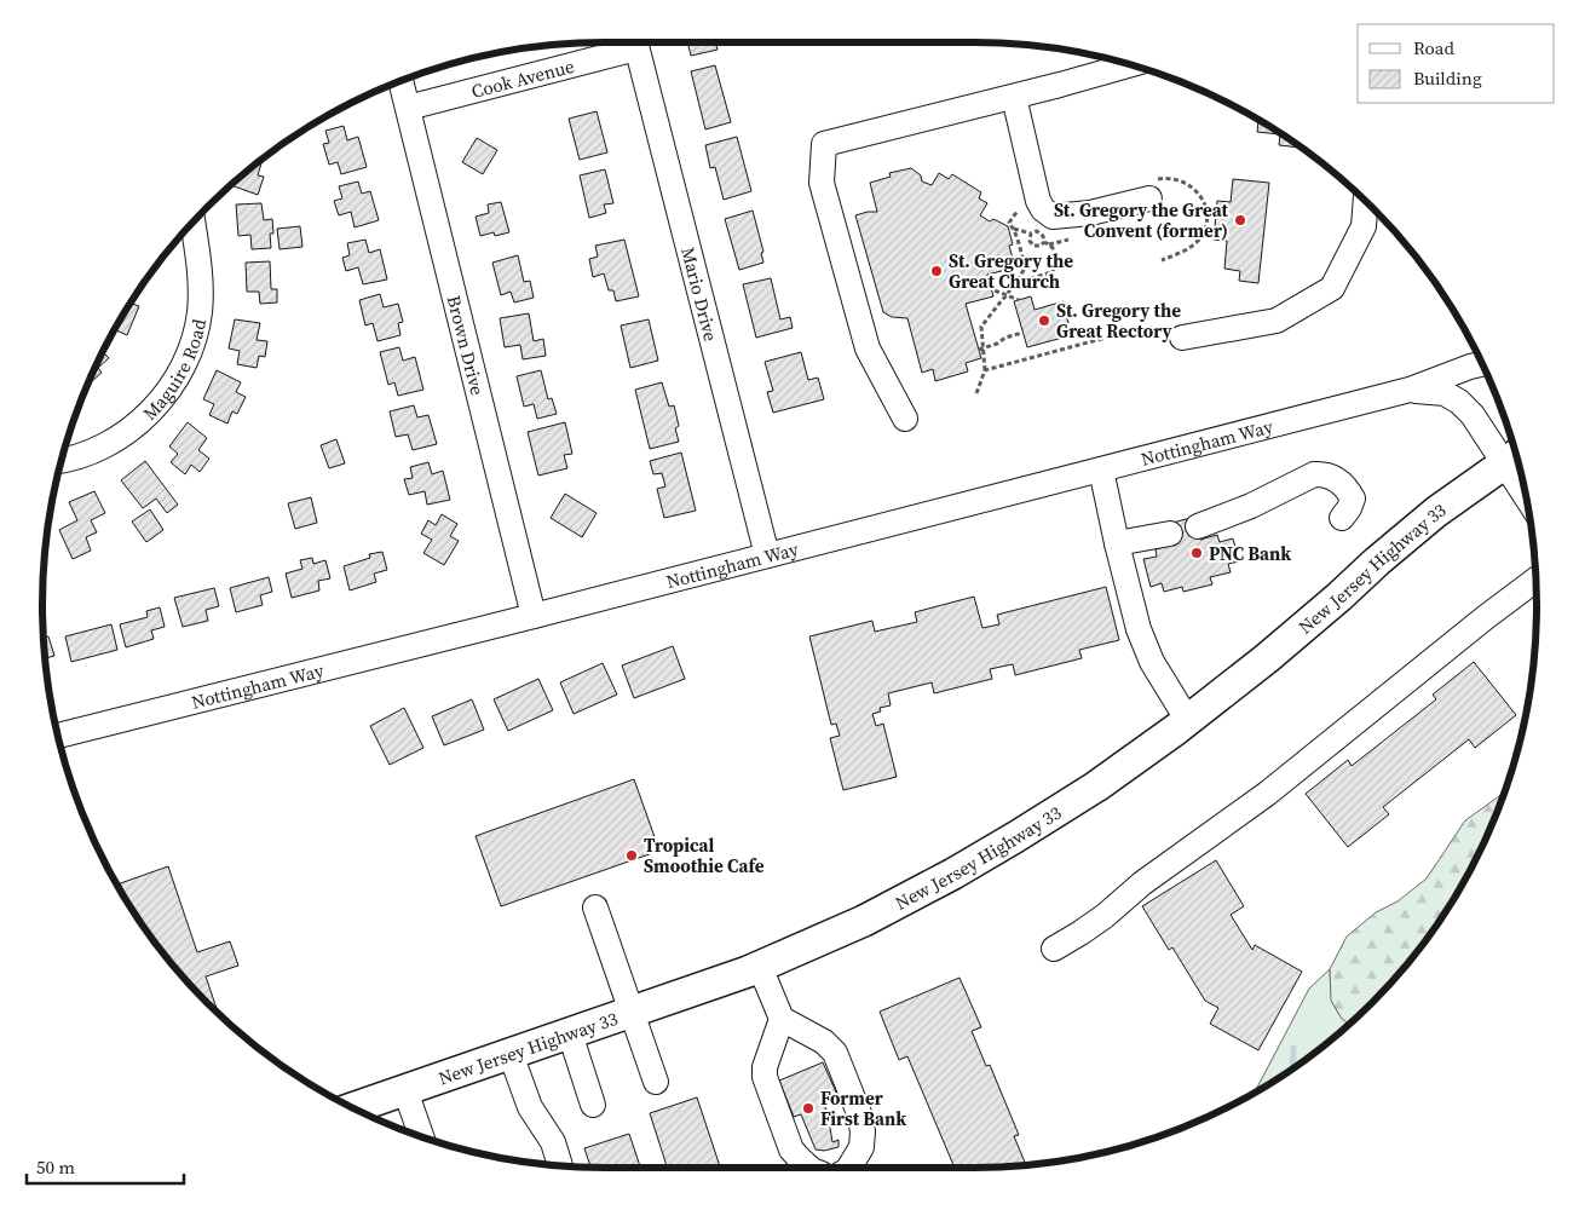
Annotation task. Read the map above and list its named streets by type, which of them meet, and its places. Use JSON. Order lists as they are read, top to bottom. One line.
{"streets":{"main road":["New Jersey Highway 33"],"street":["Cook Avenue","Mario Drive","Brown Drive","Maguire Road","Nottingham Way"]},"crossings":[["Cook Avenue","Brown Drive"],["Mario Drive","Nottingham Way"],["Brown Drive","Nottingham Way"],["Nottingham Way","New Jersey Highway 33"]],"places":["St. Gregory the Great Convent (former)","St. Gregory the Great Church","St. Gregory the Great Rectory","PNC Bank","Tropical Smoothie Cafe","Former First Bank"],"legend":["Road","Building"],"scale_bar":"50 m"}
